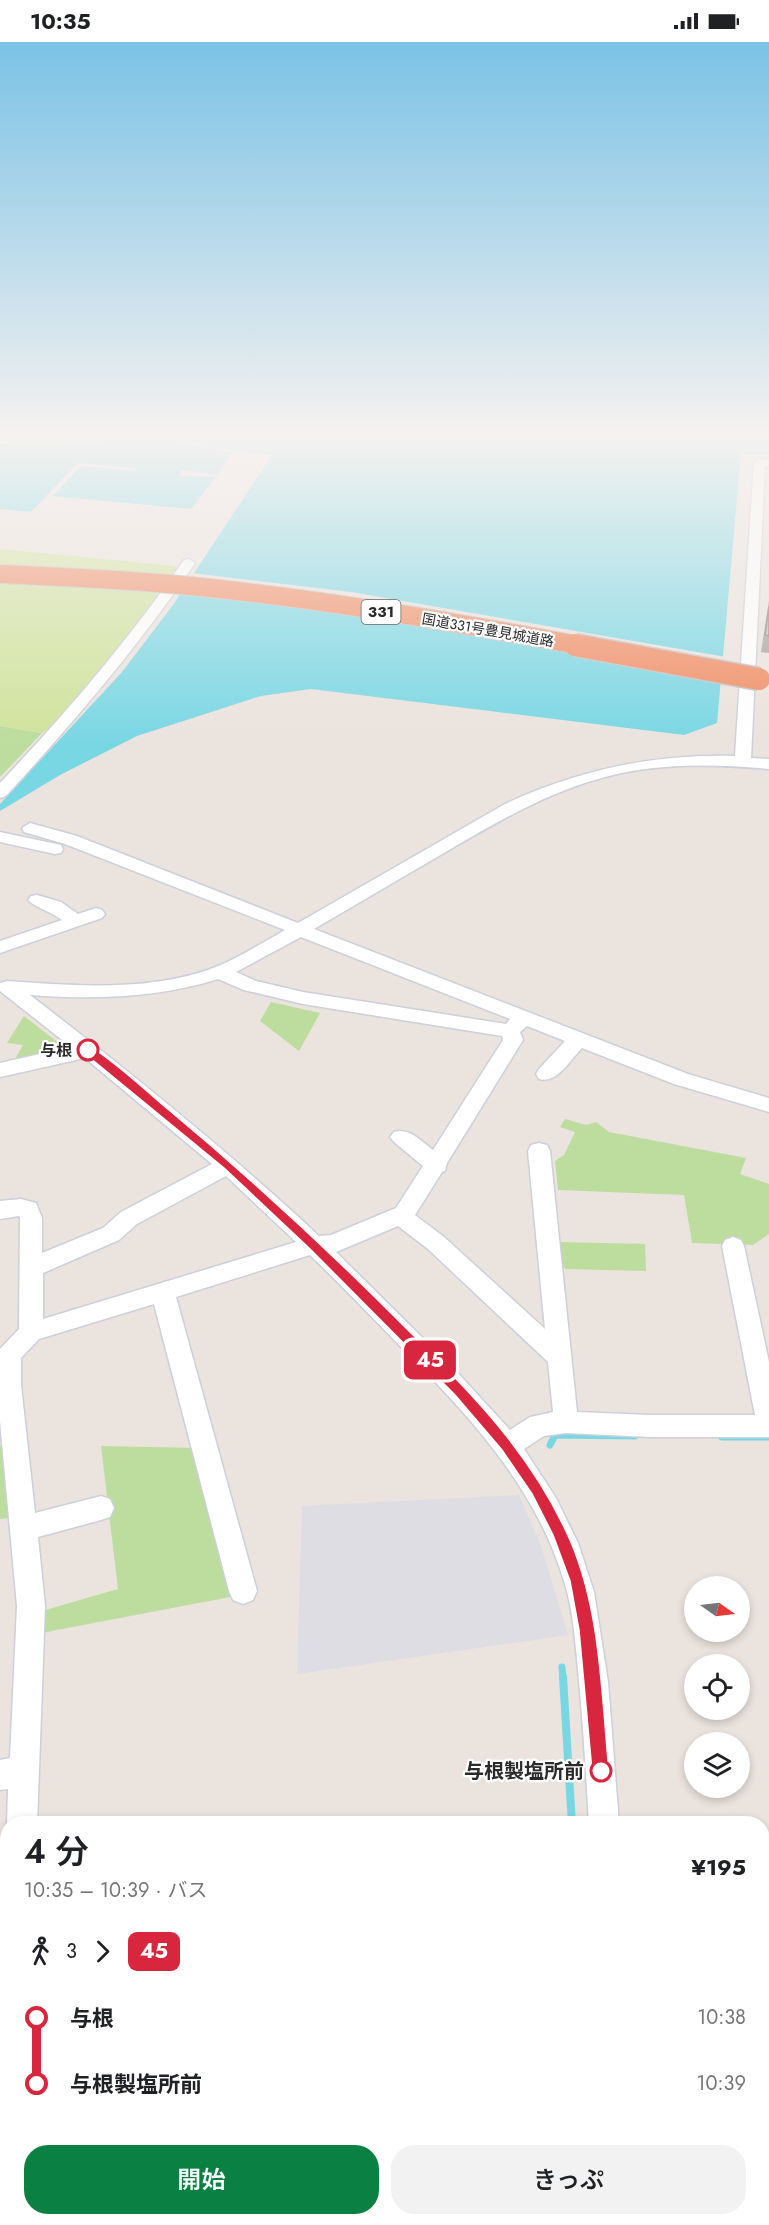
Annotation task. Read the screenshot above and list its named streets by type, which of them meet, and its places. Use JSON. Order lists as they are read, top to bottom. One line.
{"streets":{"highway":["331","国道331号豊見城道路"]},"places":["与根","与根製塩所前"],"lines":["bus line 45"],"north":"right","page":{"status":"10:35","on_map":"45","heading":["4 分","10:35 – 10:39 · バス","¥195"],"legs":["3","45"],"list":[{"name":"与根","value":"10:38"},{"name":"与根製塩所前","value":"10:39"}],"buttons":["開始","きっぷ"]}}
